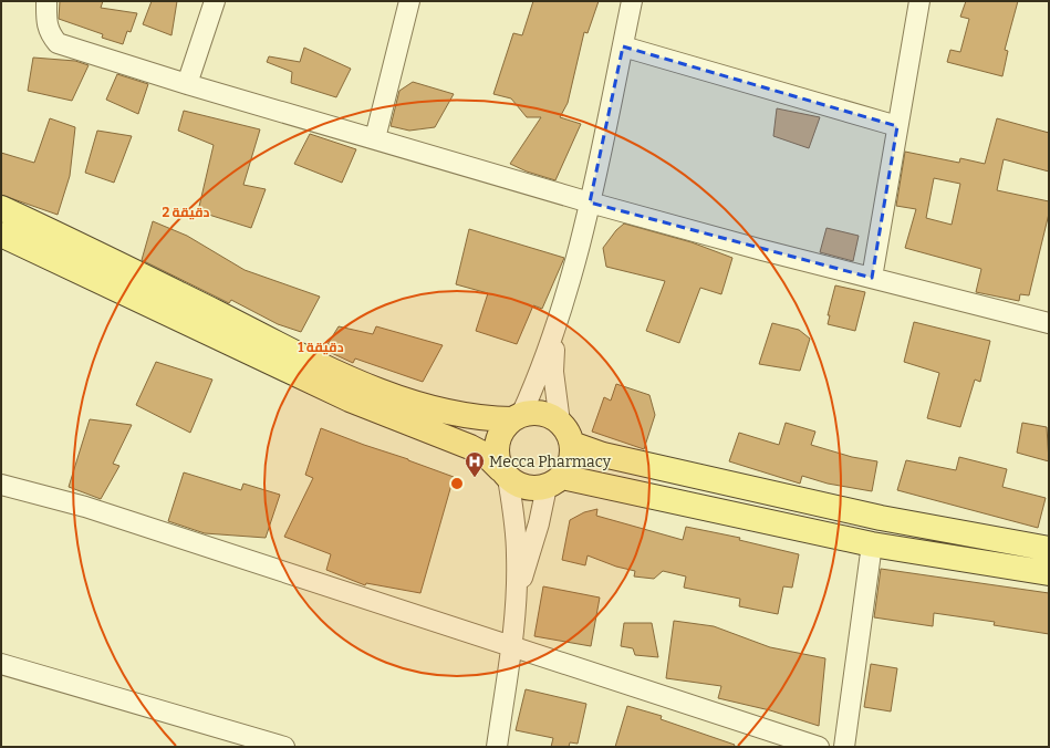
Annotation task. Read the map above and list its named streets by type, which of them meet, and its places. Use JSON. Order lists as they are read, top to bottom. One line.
{"places":{"hospital":["Mecca Pharmacy"]},"rings":["2 دقيقة","1 دقيقة"]}
